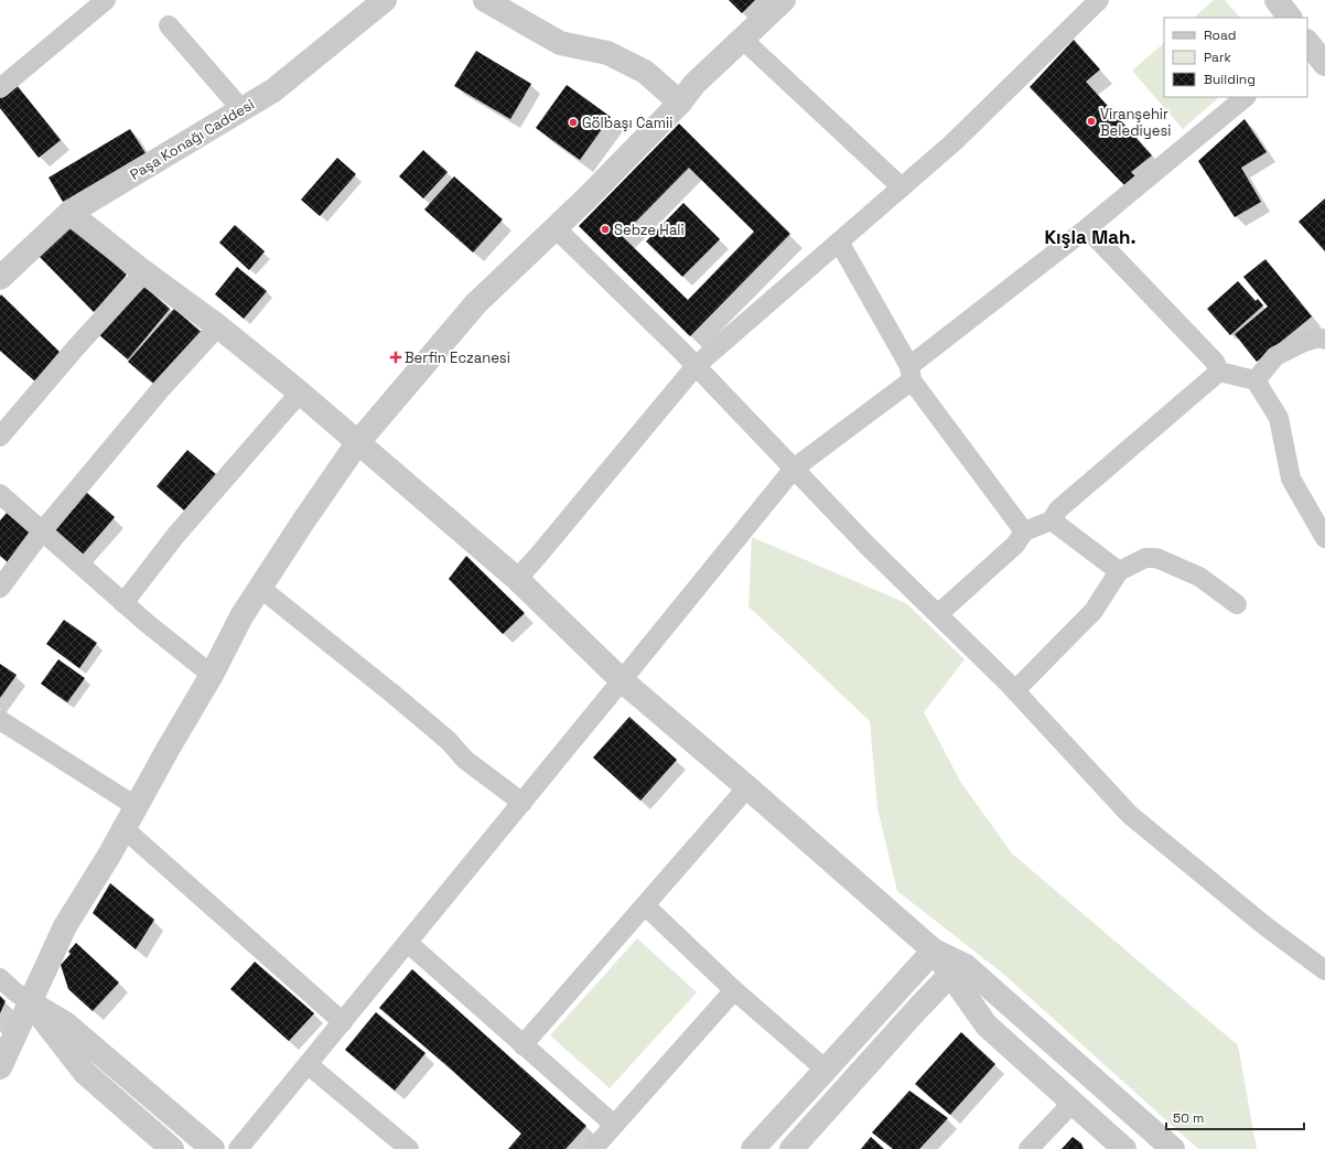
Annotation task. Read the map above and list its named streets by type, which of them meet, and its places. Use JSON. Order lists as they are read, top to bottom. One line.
{"streets":{"street":["Paşa Konağı Caddesi"]},"districts":["Kışla Mah."],"places":{"other":["Viranşehir Belediyesi","Gölbaşı Camii","Sebze Hali"],"health":["Berfin Eczanesi"]},"legend":["Road","Park","Building"],"scale_bar":"50 m"}
